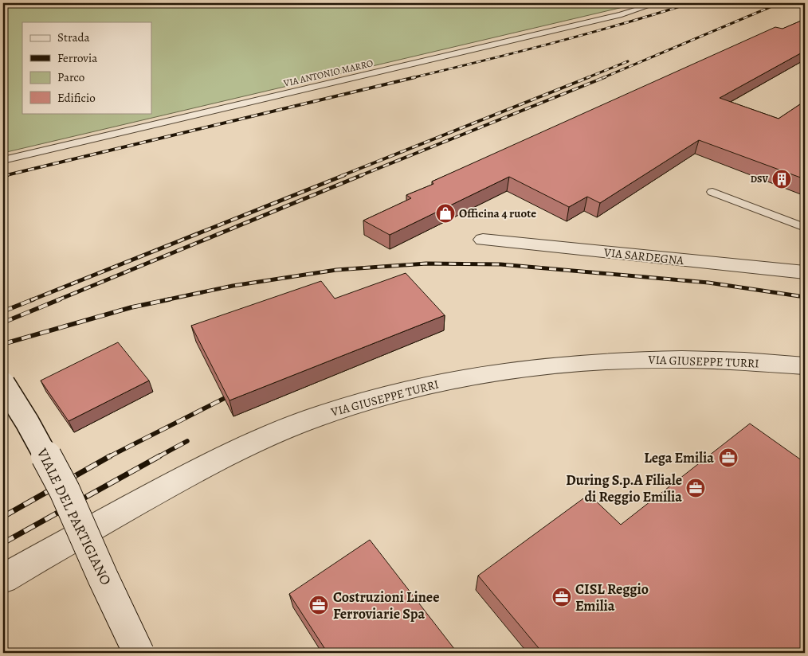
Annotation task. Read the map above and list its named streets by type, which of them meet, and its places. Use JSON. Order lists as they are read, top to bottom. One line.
{"streets":{"street":["VIA SARDEGNA","VIA GIUSEPPE TURRI","VIALE DEL PARTIGIANO"],"lane":["VIA ANTONIO MARRO"]},"places":{"building":["DSV"],"shop":["Officina 4 ruote"],"office":["Lega Emilia","During S.p.A Filiale di Reggio Emilia","CISL Reggio Emilia","Costruzioni Linee Ferroviarie Spa"]},"legend":["Strada","Ferrovia","Parco","Edificio"]}
